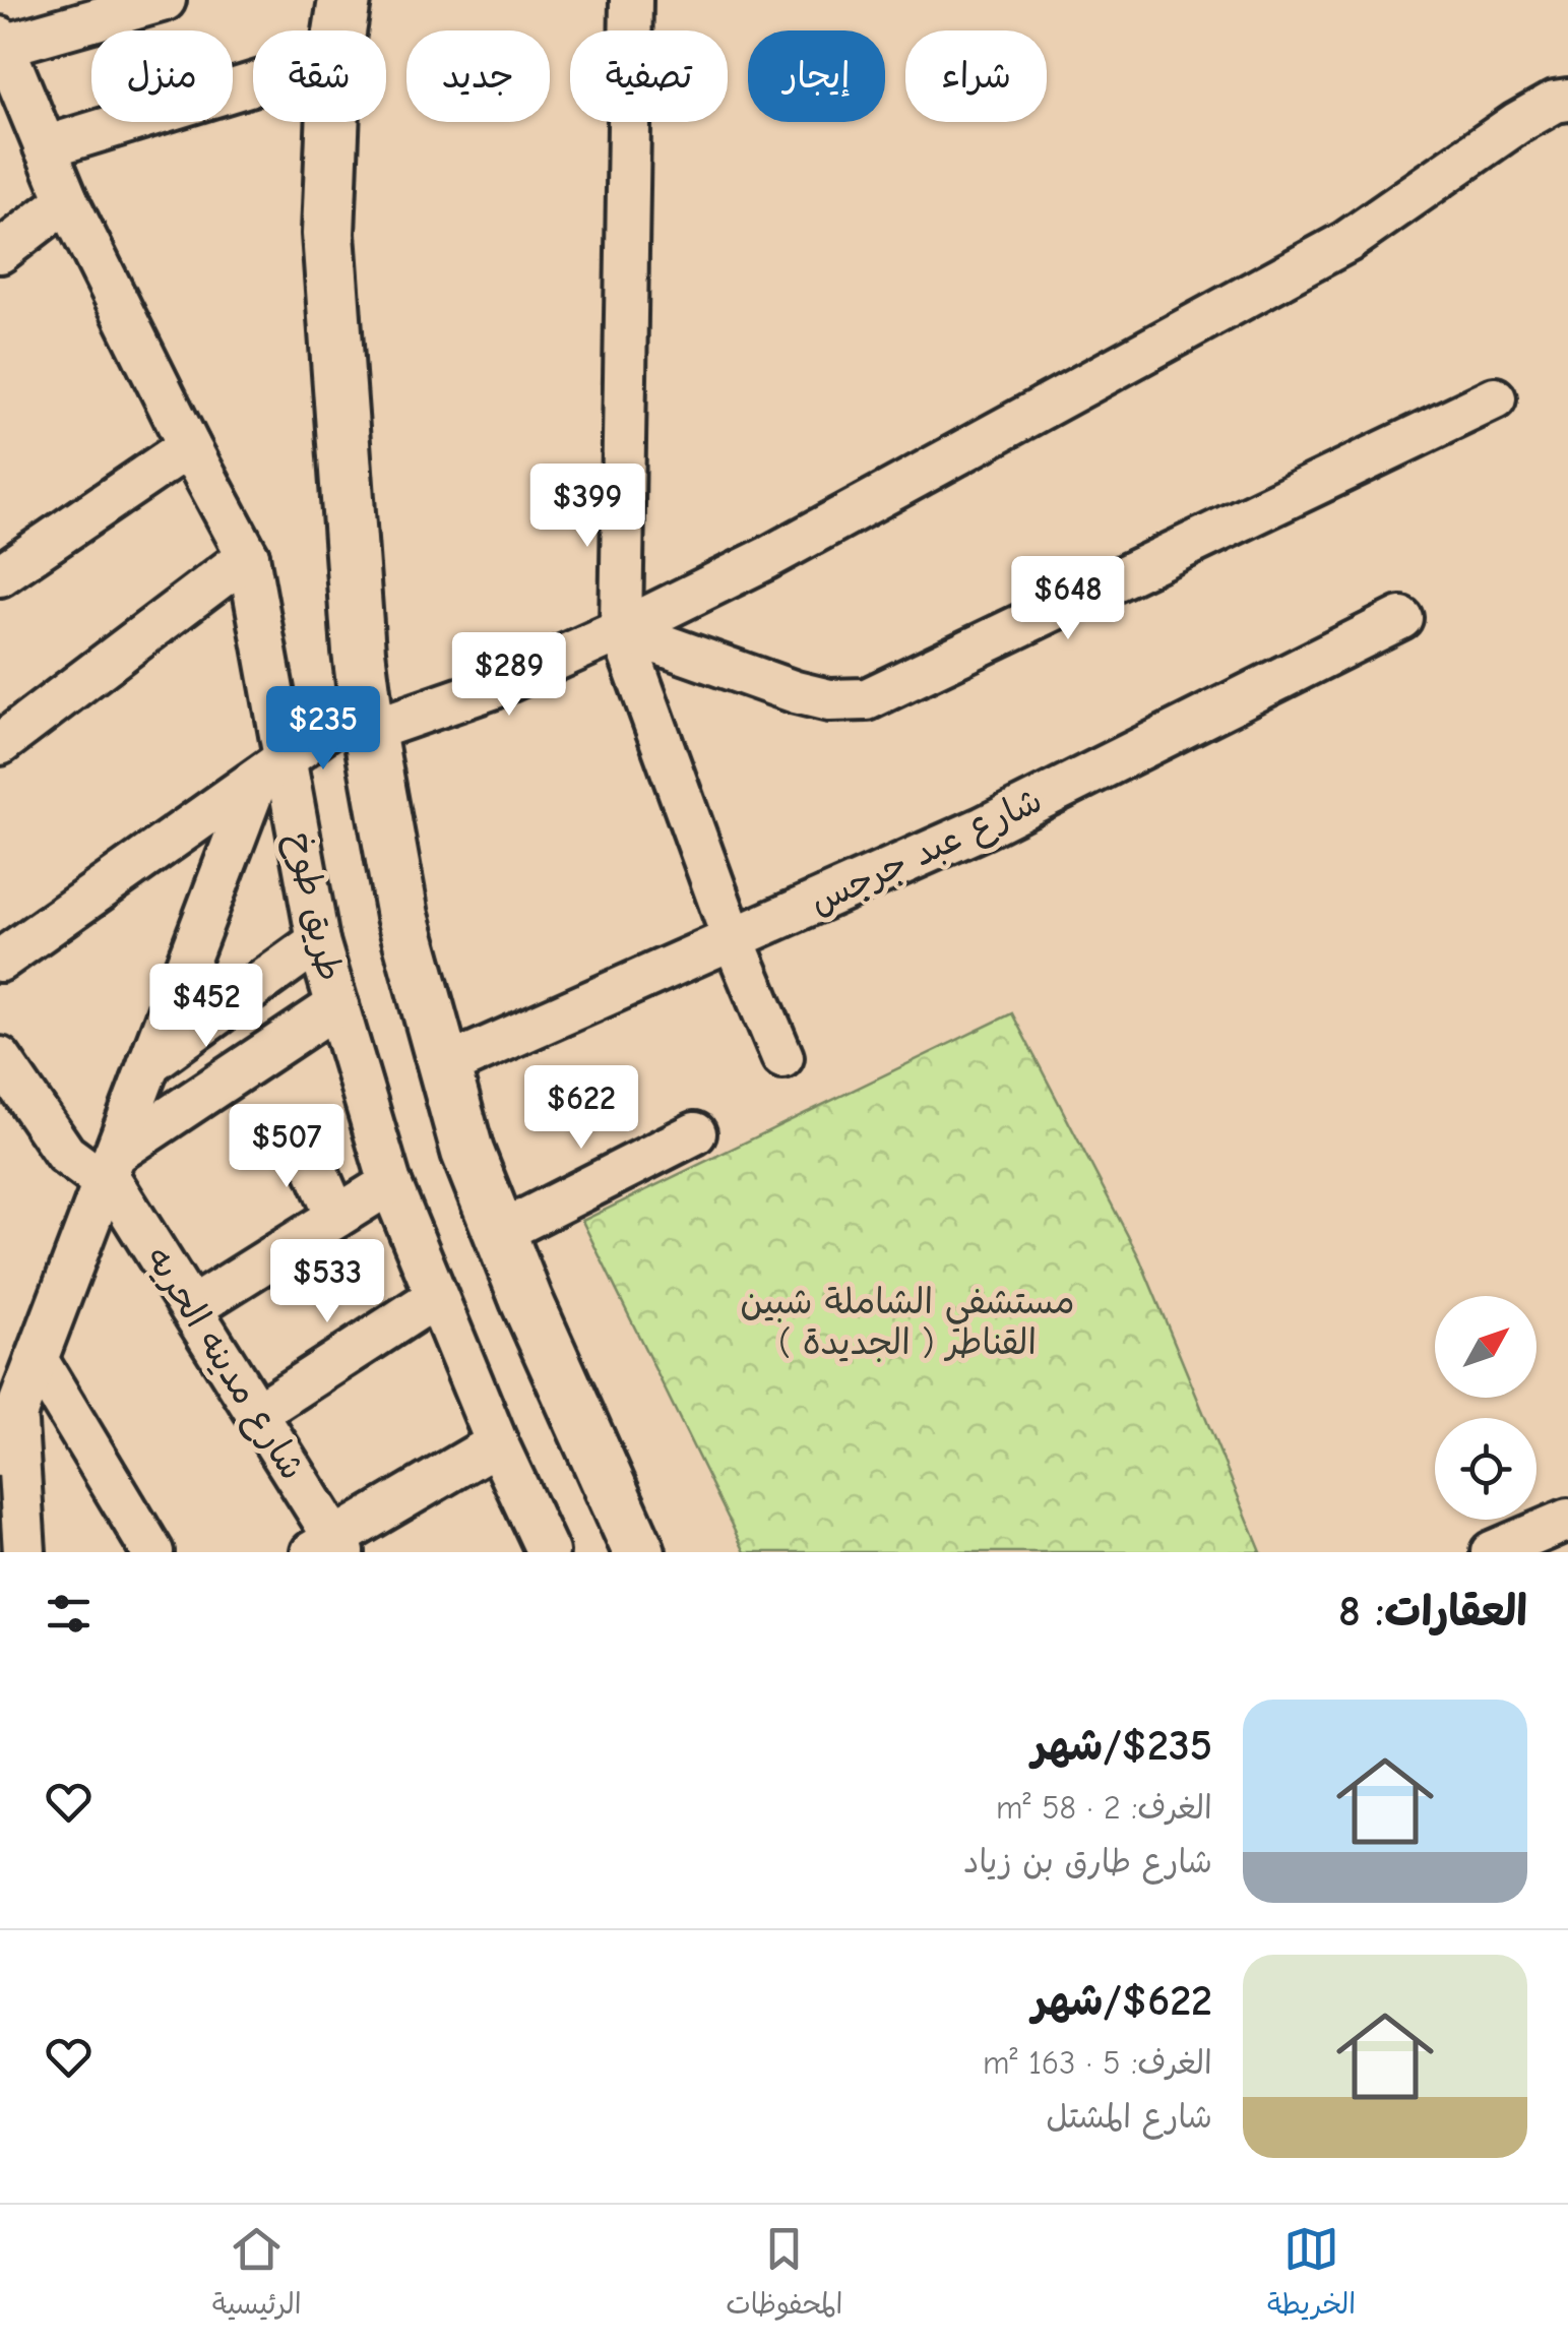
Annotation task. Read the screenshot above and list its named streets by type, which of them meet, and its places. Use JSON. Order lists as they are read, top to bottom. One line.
{"streets":{"street":["شارع عبد جرجس","طريق طوخ","شارع مدينه الحريه"]},"parks":["مستشفي الشاملة شبين القناطر ( الجديدة )"],"north":"top right","page":{"chip":["شراء","إيجار","تصفية","جديد","شقة","منزل"],"price":["$399","$648","$289","$235","$452","$622","$507","$533"],"heading":"العقارات: 8","list":[{"name":"$235/شهر","note":"الغرف: 2 · 58 m² · شارع طارق بن زياد"},{"name":"$622/شهر","note":"الغرف: 5 · 163 m² · شارع المشتل"}],"tabs":["الخريطة","المحفوظات","الرئيسية"]}}
